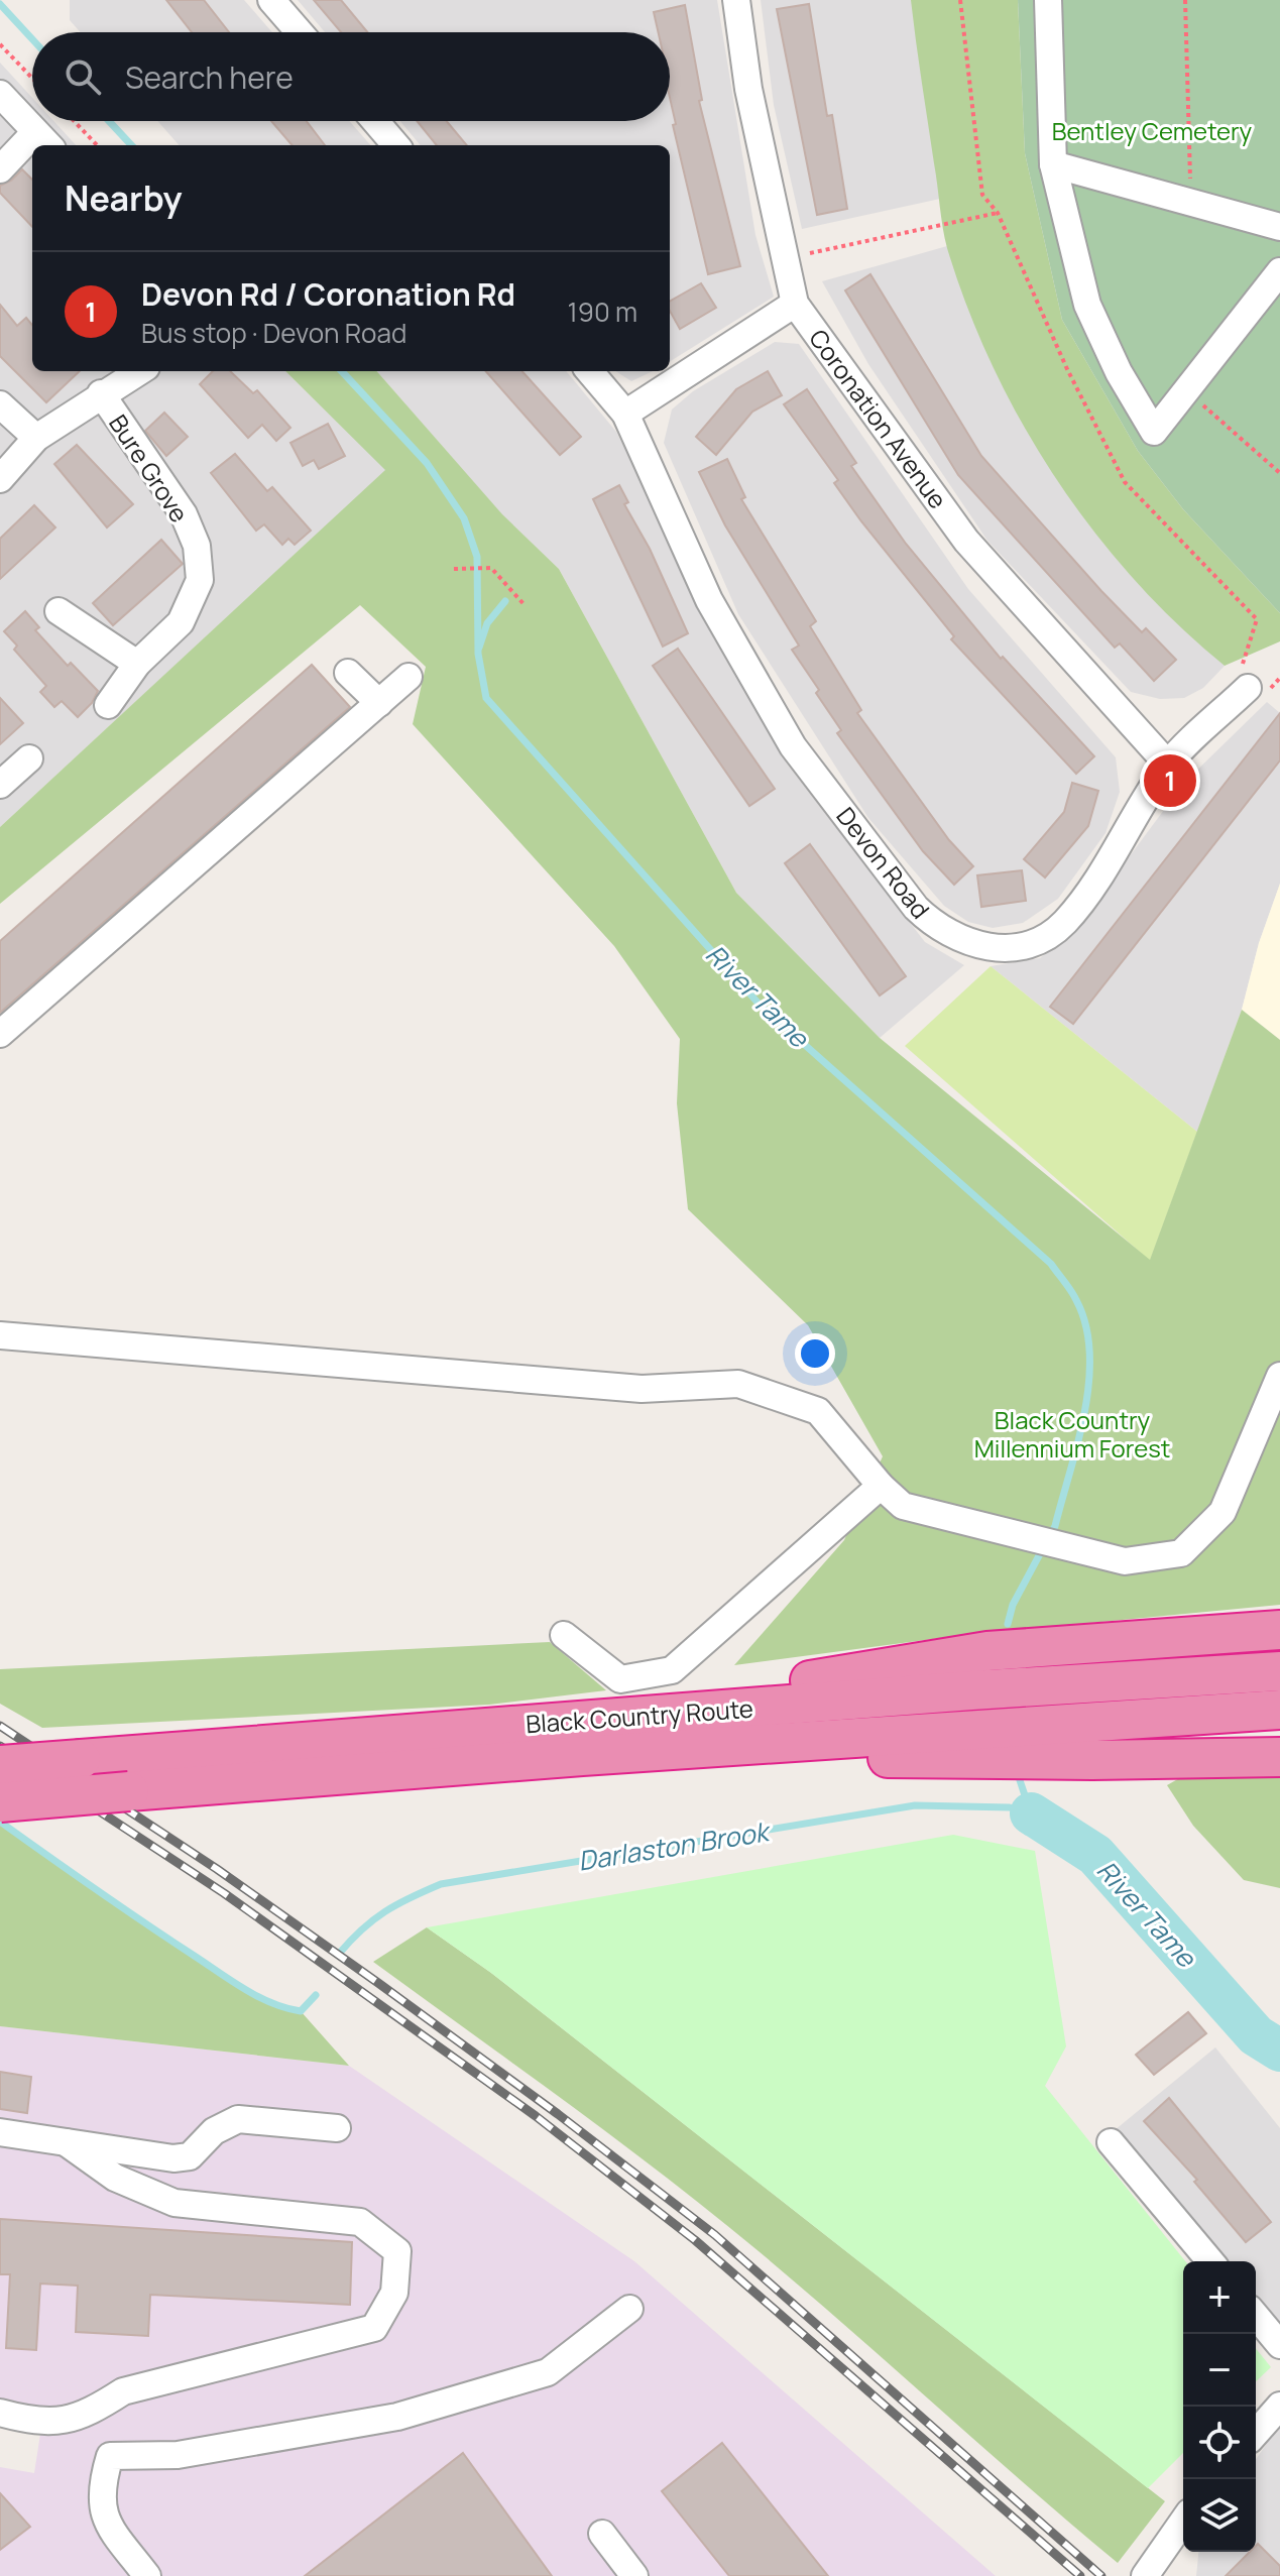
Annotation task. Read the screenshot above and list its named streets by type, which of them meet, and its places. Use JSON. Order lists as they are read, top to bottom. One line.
{"streets":{"highway":["Black Country Route"],"street":["Coronation Avenue","Bure Grove","Devon Road"]},"crossings":[["Coronation Avenue","Devon Road"]],"water":["River Tame","Darlaston Brook"],"parks":["Bentley Cemetery","Black Country Millennium Forest"],"page":{"search":"Search here","heading":"Nearby","list":[{"mark":"1","name":"Devon Rd / Coronation Rd","note":"Bus stop · Devon Road","value":"190 m"}],"pins":"1","map_buttons":["+","−"]}}
